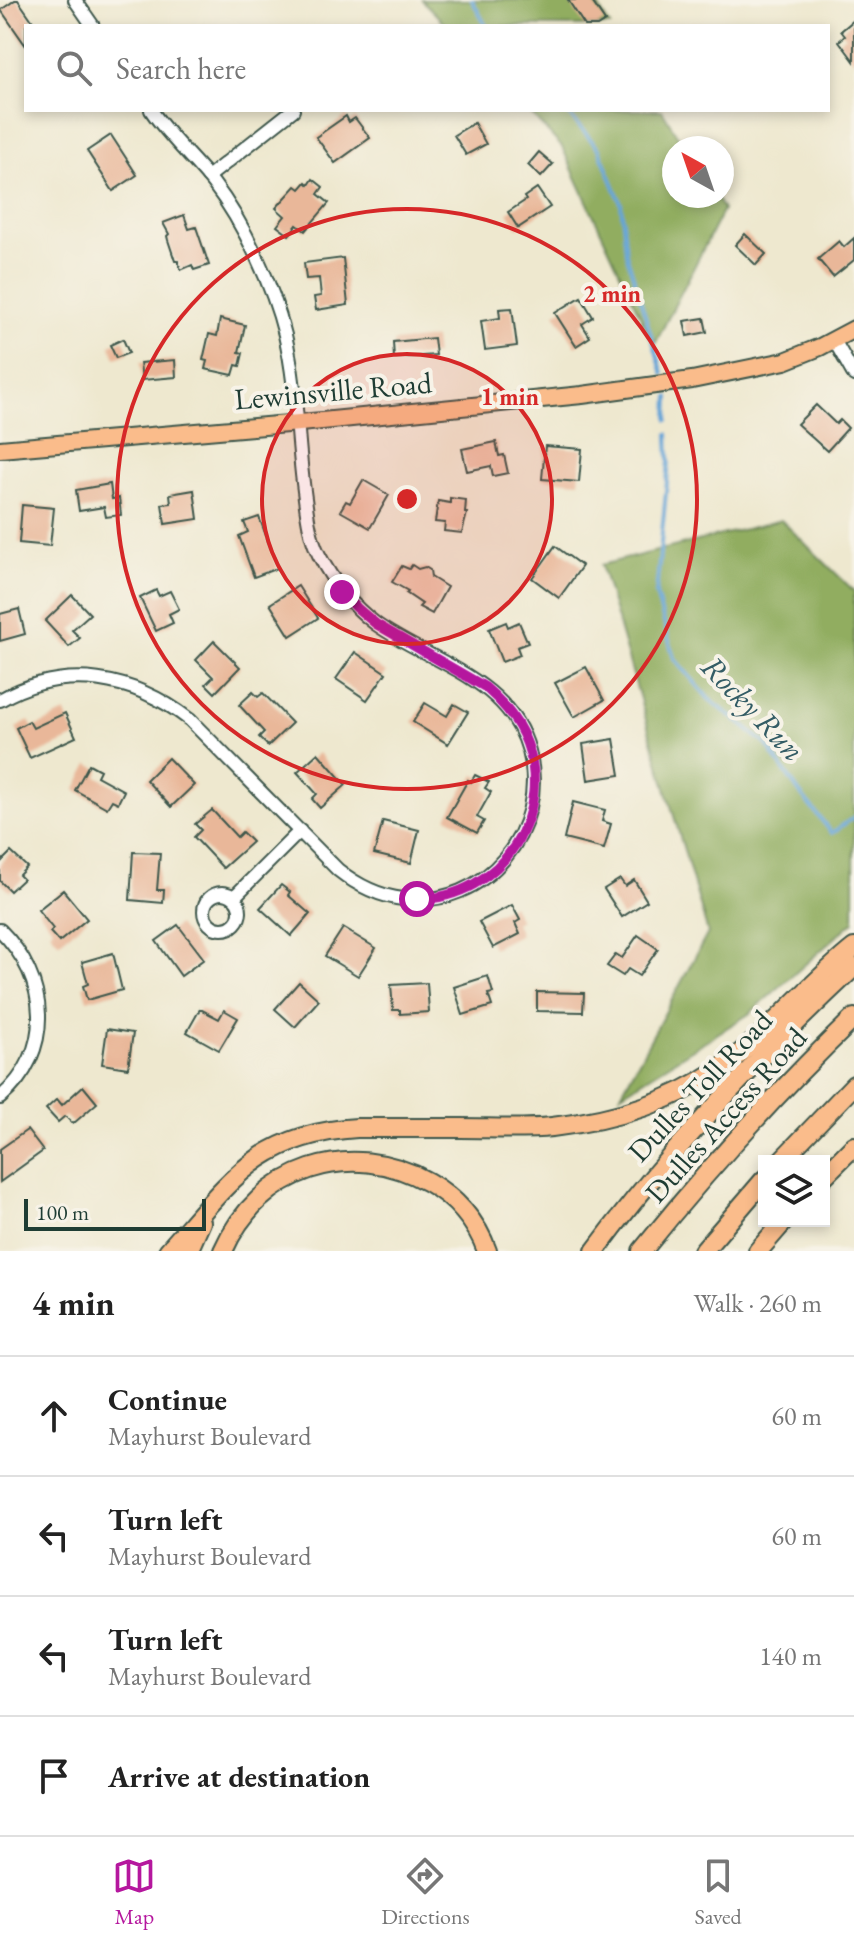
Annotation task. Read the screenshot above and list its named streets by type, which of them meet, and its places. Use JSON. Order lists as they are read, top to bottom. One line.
{"streets":{"highway":["Dulles Toll Road","Dulles Access Road"],"main road":["Lewinsville Road"]},"water":["Rocky Run"],"scale_bar":"100 m","north":"top left","page":{"search":"Search here","scale":"100 m","heading":["4 min","Walk · 260 m"],"list":[["Continue","Mayhurst Boulevard","60 m"],["Turn left","Mayhurst Boulevard","60 m"],["Turn left","Mayhurst Boulevard","140 m"],"Arrive at destination"],"nav":["Map","Directions","Saved"]},"rings":["2 min","1 min"]}
